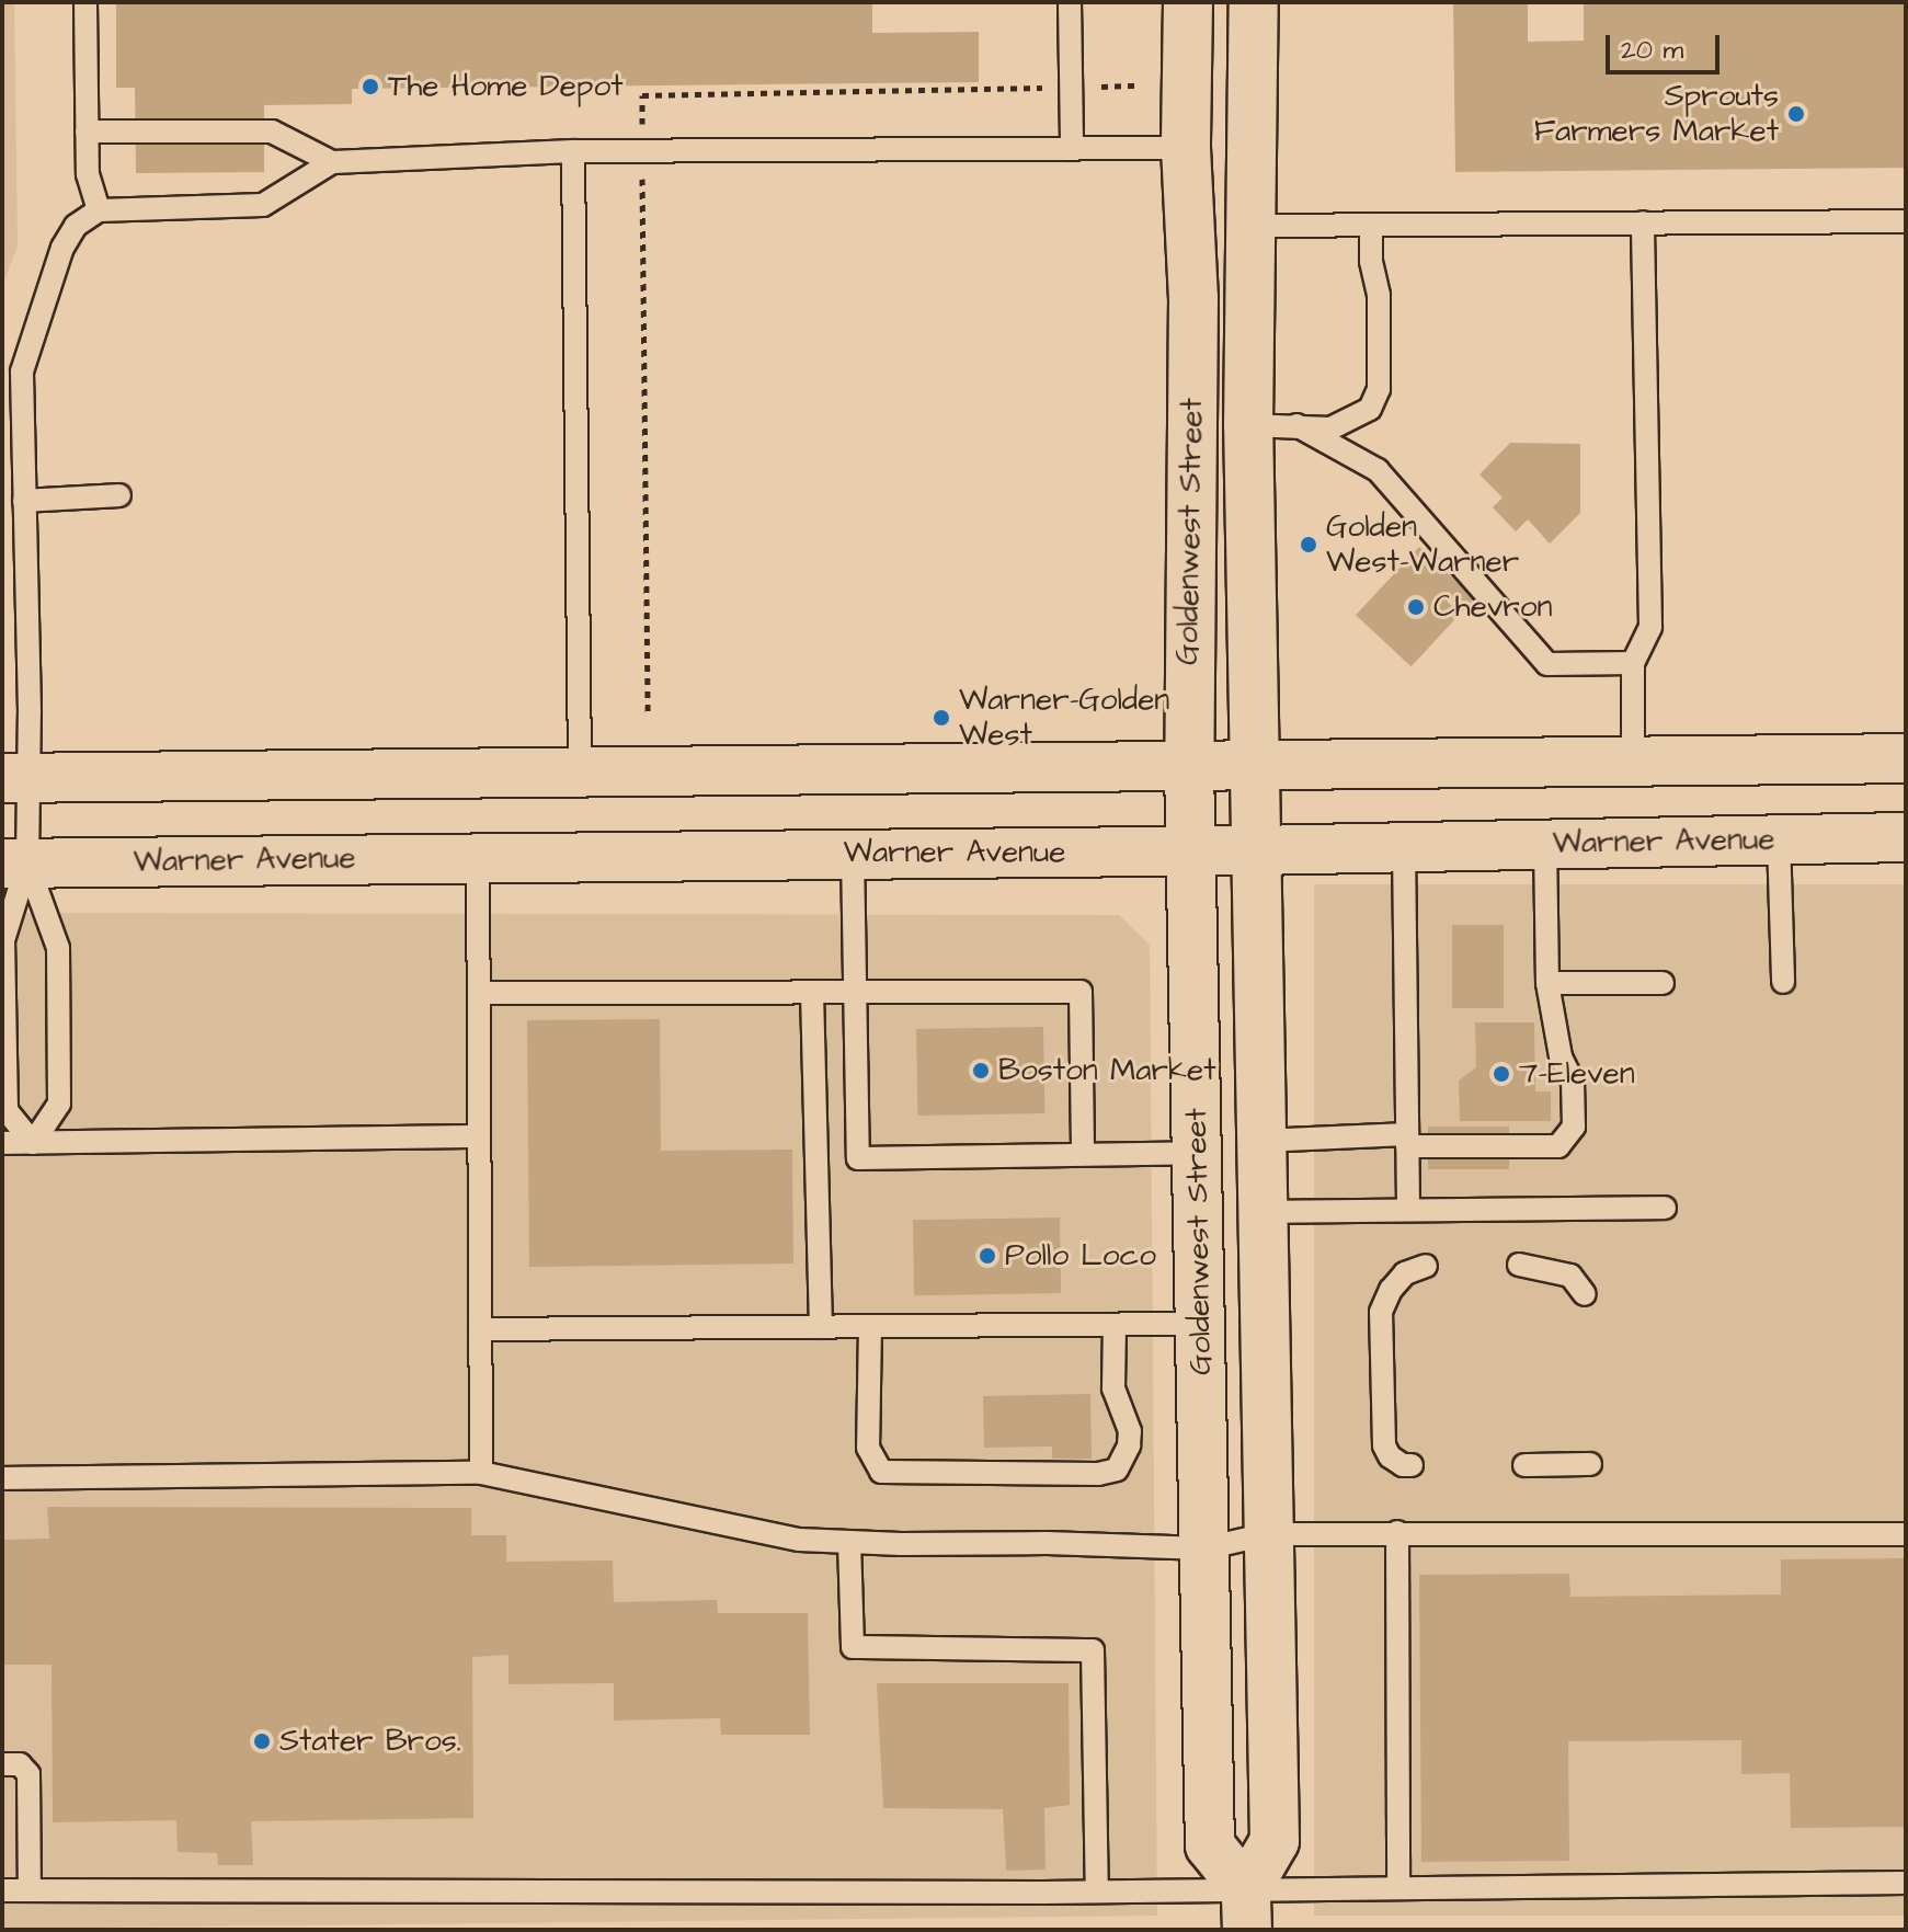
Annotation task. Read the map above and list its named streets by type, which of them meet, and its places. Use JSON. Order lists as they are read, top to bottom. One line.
{"streets":{"main road":["Goldenwest Street","Warner Avenue"]},"crossings":[["Goldenwest Street","Warner Avenue"]],"places":["The Home Depot","Sprouts Farmers Market","Golden West-Warner","Chevron","Warner-Golden West","Boston Market","7-Eleven","Pollo Loco","Stater Bros."],"scale_bar":"20 m"}
